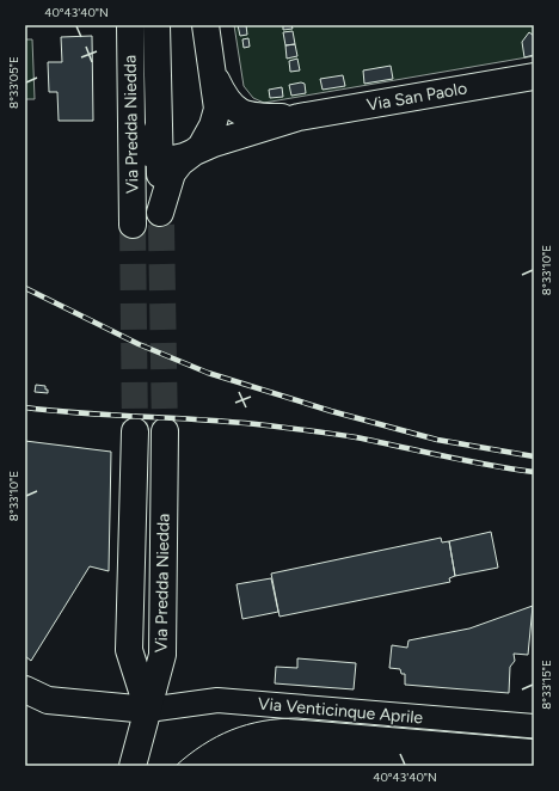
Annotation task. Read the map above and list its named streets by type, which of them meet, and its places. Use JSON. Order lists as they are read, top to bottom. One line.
{"streets":{"main road":["Via San Paolo","Via Predda Niedda"],"street":["Via Venticinque Aprile"]},"crossings":[["Via San Paolo","Via Predda Niedda"],["Via Predda Niedda","Via Venticinque Aprile"]],"coordinates":["40°43'40\"N","8°33'05\"E","8°33'10\"E","8°33'15\"E"]}
